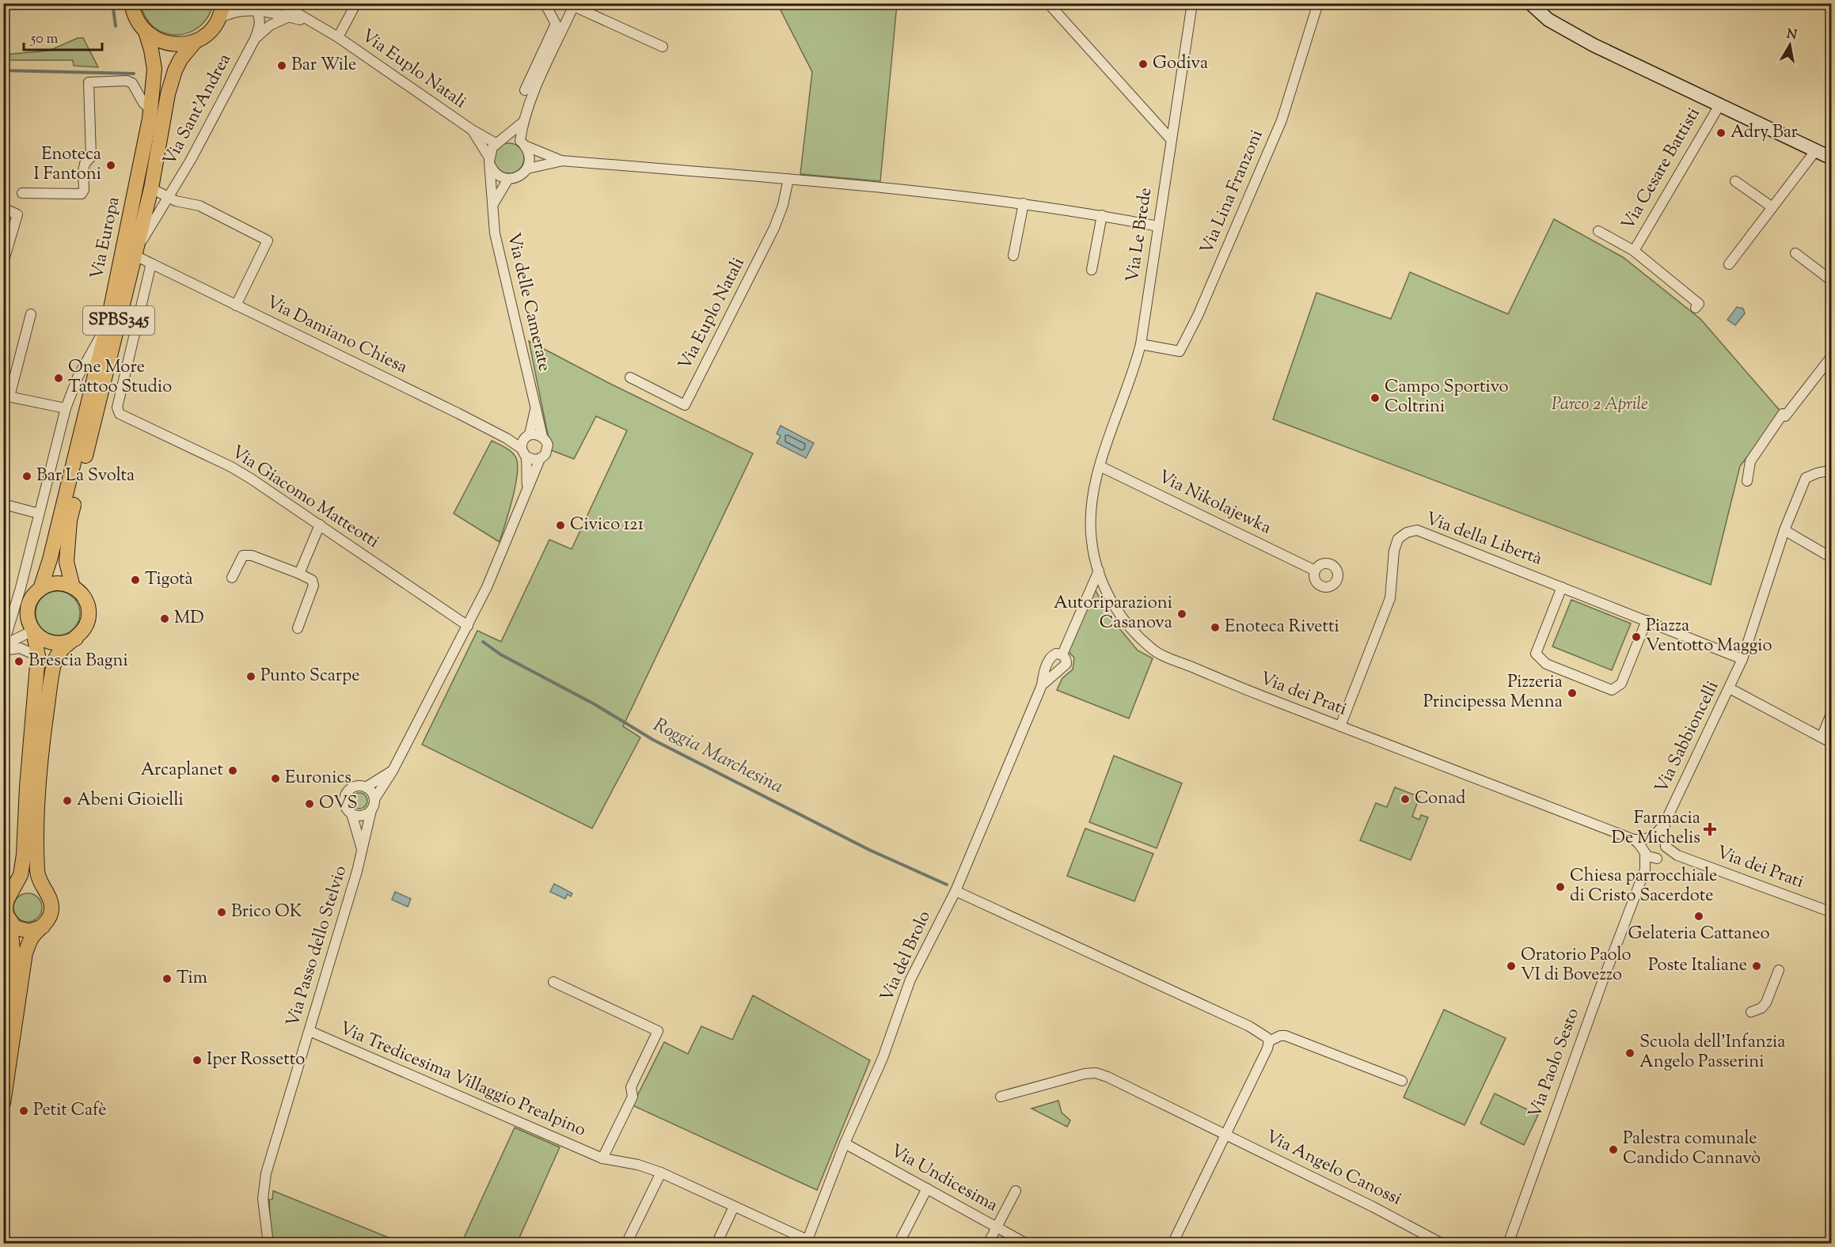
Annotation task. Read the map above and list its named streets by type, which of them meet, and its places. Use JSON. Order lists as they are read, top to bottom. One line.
{"streets":{"main road":["Via Europa","SPBS345"],"street":["Via Euplo Natali","Via Sant'Andrea","Via Cesare Battisti","Via Lina Franzoni","Via Le Brede","Via delle Camerate","Via Damiano Chiesa","Via Giacomo Matteotti","Via Nikolajewka","Via della Libertà","Via dei Prati","Via Sabbioncelli","Via Passo dello Stelvio","Via del Brolo","Via Paolo Sesto","Via Tredicesima Villaggio Prealpino","Via Angelo Canossi","Via Undicesima"]},"crossings":[["Via Euplo Natali","Via Sant'Andrea"],["Via Euplo Natali","Via Europa"],["Via Euplo Natali","Via delle Camerate"],["Via Sant'Andrea","Via Europa"],["Via Lina Franzoni","Via Le Brede"],["Via Le Brede","Via Nikolajewka"],["Via Le Brede","Via dei Prati"],["Via Europa","Via Damiano Chiesa"],["Via Europa","Via Giacomo Matteotti"],["Via delle Camerate","Via Damiano Chiesa"],["Via delle Camerate","Via Giacomo Matteotti"],["Via delle Camerate","Via Passo dello Stelvio"],["Via Damiano Chiesa","Via Giacomo Matteotti"],["Via Giacomo Matteotti","Via Passo dello Stelvio"],["Via Nikolajewka","Via dei Prati"],["Via della Libertà","Via dei Prati"],["Via della Libertà","Via Sabbioncelli"],["Via dei Prati","Via Sabbioncelli"],["Via dei Prati","Via del Brolo"],["Via dei Prati","Via Paolo Sesto"],["Via Sabbioncelli","Via Paolo Sesto"],["Via Passo dello Stelvio","Via Tredicesima Villaggio Prealpino"],["Via del Brolo","Via Tredicesima Villaggio Prealpino"],["Via del Brolo","Via Undicesima"]],"water":["Roggia Marchesina"],"parks":["Parco 2 Aprile"],"places":{"other":["Godiva","Bar Wile","Adry Bar","Enoteca I Fantoni","One More Tattoo Studio","Campo Sportivo Coltrini","Bar La Svolta","Civico 121","Tigotà","Autoriparazioni Casanova","MD","Enoteca Rivetti","Piazza Ventotto Maggio","Brescia Bagni","Punto Scarpe","Pizzeria Principessa Menna","Arcaplanet","Euronics","Conad","Abeni Gioielli","OVS","Chiesa parrocchiale di Cristo Sacerdote","Brico OK","Gelateria Cattaneo","Oratorio Paolo VI di Bovezzo","Poste Italiane","Tim","Scuola dell'Infanzia Angelo Passerini","Iper Rossetto","Petit Cafè","Palestra comunale Candido Cannavò"],"health":["Farmacia De Michelis"]},"scale_bar":"50 m","north":"top"}
